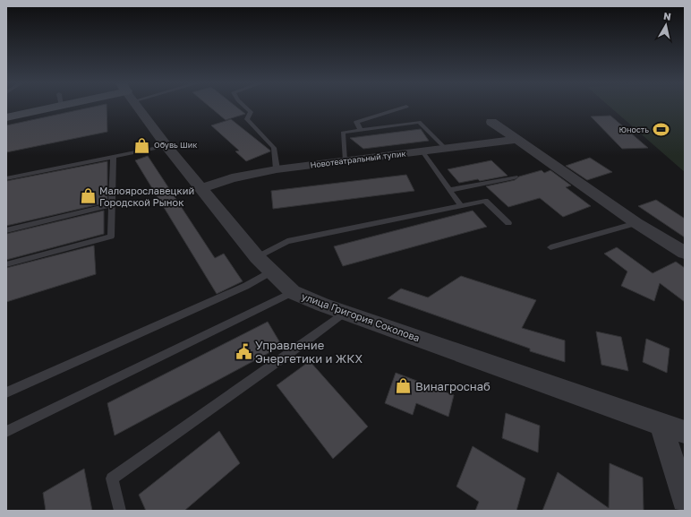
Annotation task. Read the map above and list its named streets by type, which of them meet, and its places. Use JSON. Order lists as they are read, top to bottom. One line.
{"streets":{"street":["Новотеатральный тупик","улица Григория Соколова"]},"crossings":[["Новотеатральный тупик","улица Григория Соколова"]],"places":{"sports":["Юность"],"shop":["Обувь Шик","Малоярославецкий Городской Рынок","Винагроснаб"],"public building":["Управление Энергетики и ЖКХ"]},"north":"top"}
